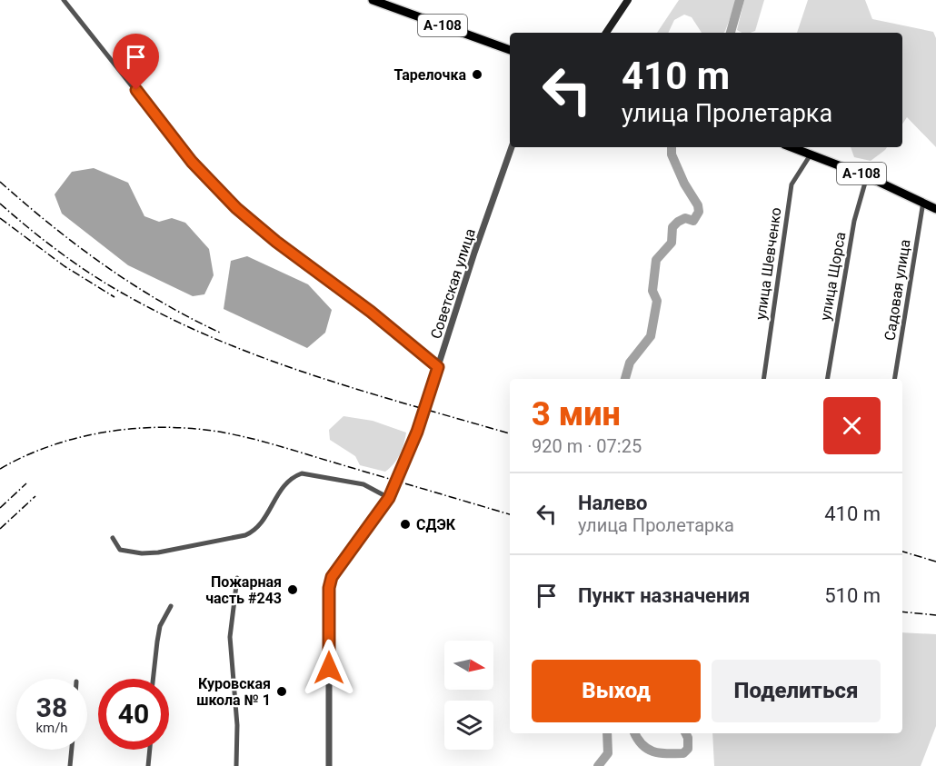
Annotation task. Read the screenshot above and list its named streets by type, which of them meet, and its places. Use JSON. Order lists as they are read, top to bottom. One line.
{"streets":{"highway":["А-108"],"street":["улица Шевченко","улица Щорса","Советская улица","Садовая улица"]},"crossings":[["А-108","улица Шевченко"],["А-108","улица Щорса"],["А-108","Садовая улица"]],"places":["Тарелочка","СДЭК","Пожарная часть #243","Куровская школа № 1"],"north":"right","page":{"turn":["410 m","улица Пролетарка"],"heading":["3 мин","920 m · 07:25"],"list":[{"name":"Налево","note":"улица Пролетарка","value":"410 m"},{"name":"Пункт назначения","value":"510 m"}],"buttons":["Выход","Поделиться"],"speed":"38 km/h","limit":"40"}}
